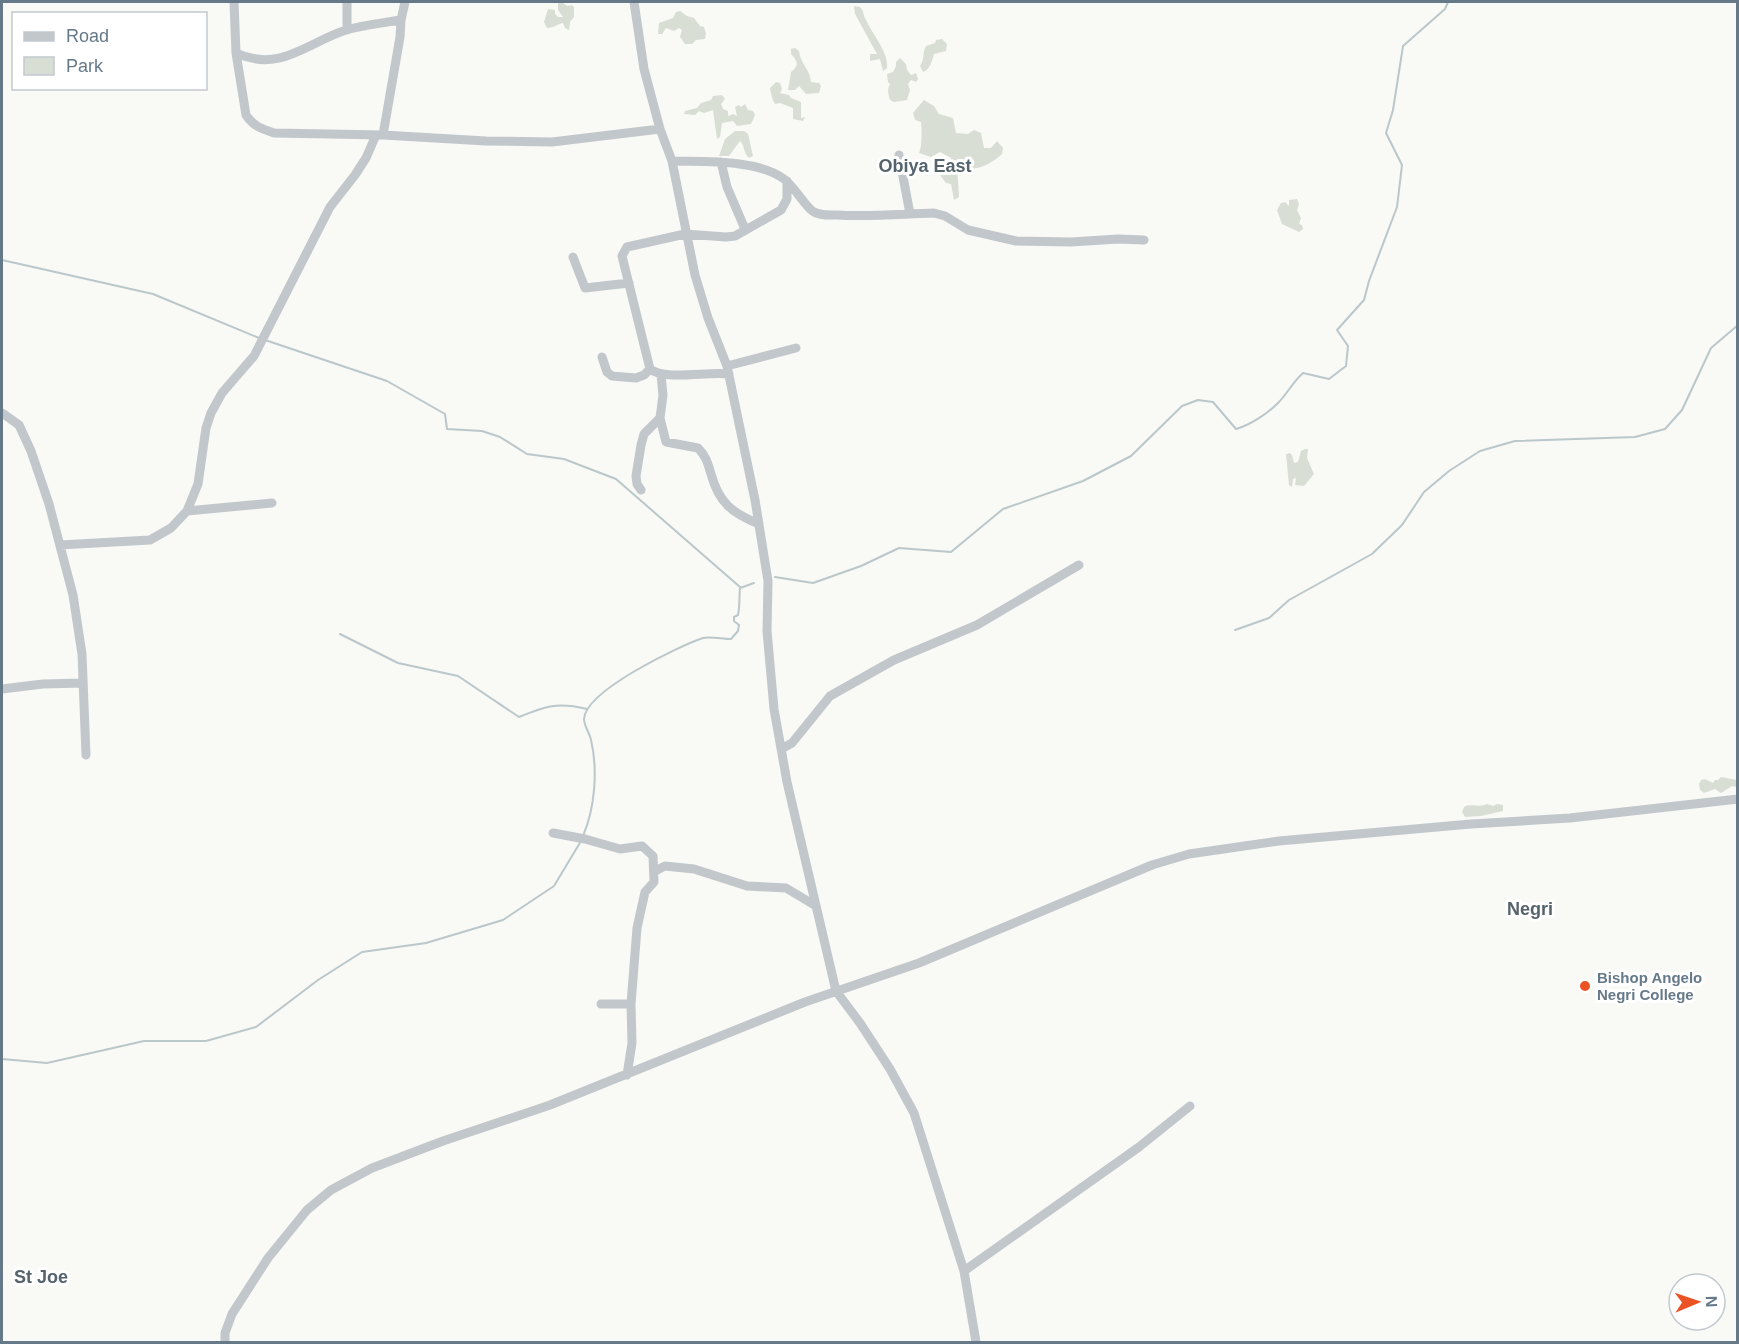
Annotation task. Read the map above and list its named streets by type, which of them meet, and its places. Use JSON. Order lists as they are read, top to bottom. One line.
{"districts":["Obiya East","Negri","St Joe"],"places":["Bishop Angelo Negri College"],"legend":["Road","Park"],"north":"right"}
